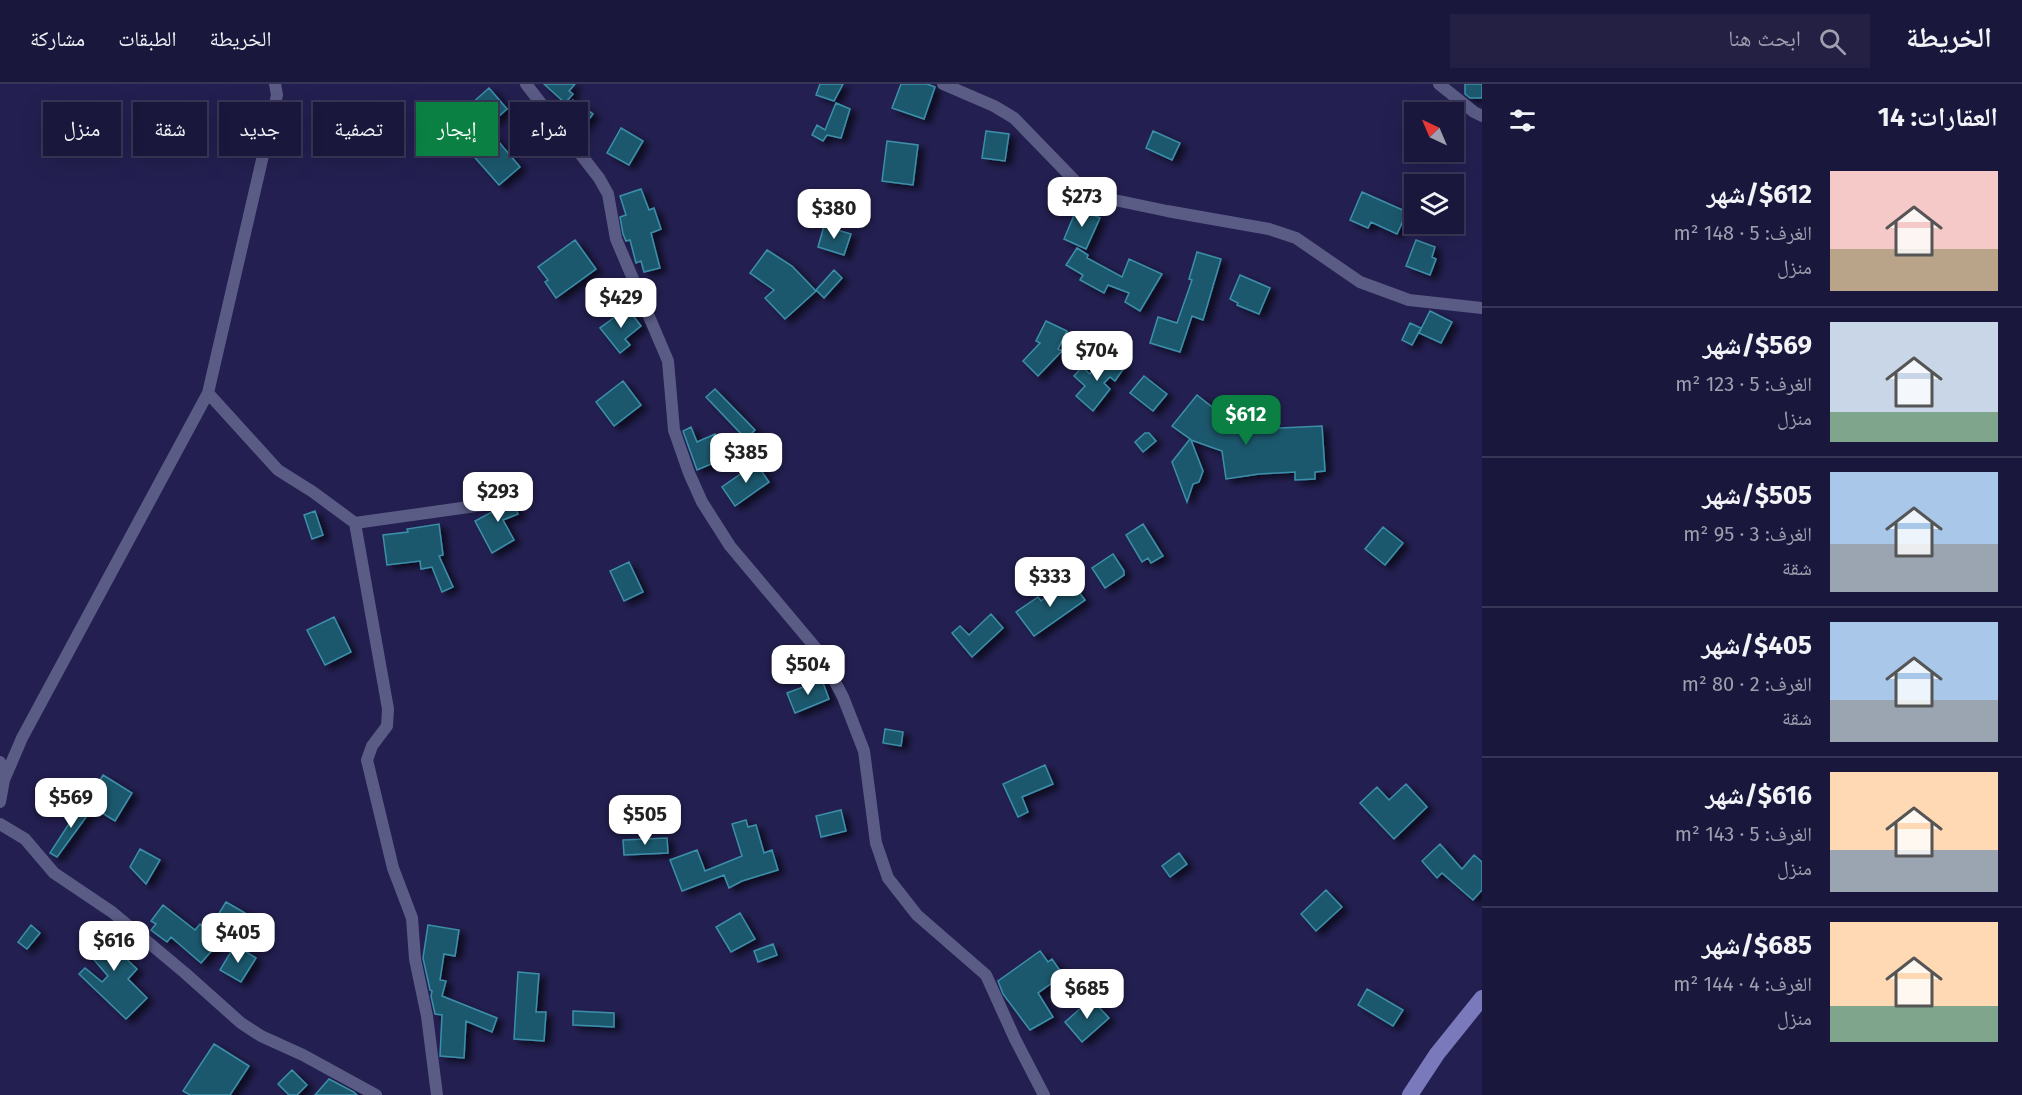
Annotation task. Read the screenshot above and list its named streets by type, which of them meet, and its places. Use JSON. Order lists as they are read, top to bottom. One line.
{"north":"top left","page":{"header":"الخريطة","search":"ابحث هنا","nav":["الخريطة","الطبقات","مشاركة"],"heading":"العقارات: 14","chip":["شراء","إيجار","تصفية","جديد","شقة","منزل"],"list":[{"name":"$612/شهر","note":"الغرف: 5 · 148 m² · منزل"},{"name":"$569/شهر","note":"الغرف: 5 · 123 m² · منزل"},{"name":"$505/شهر","note":"الغرف: 3 · 95 m² · شقة"},{"name":"$405/شهر","note":"الغرف: 2 · 80 m² · شقة"},{"name":"$616/شهر","note":"الغرف: 5 · 143 m² · منزل"},{"name":"$685/شهر","note":"الغرف: 4 · 144 m² · منزل"}],"price":["$273","$380","$429","$704","$612","$385","$293","$333","$504","$569","$505","$405","$616","$685"]}}
